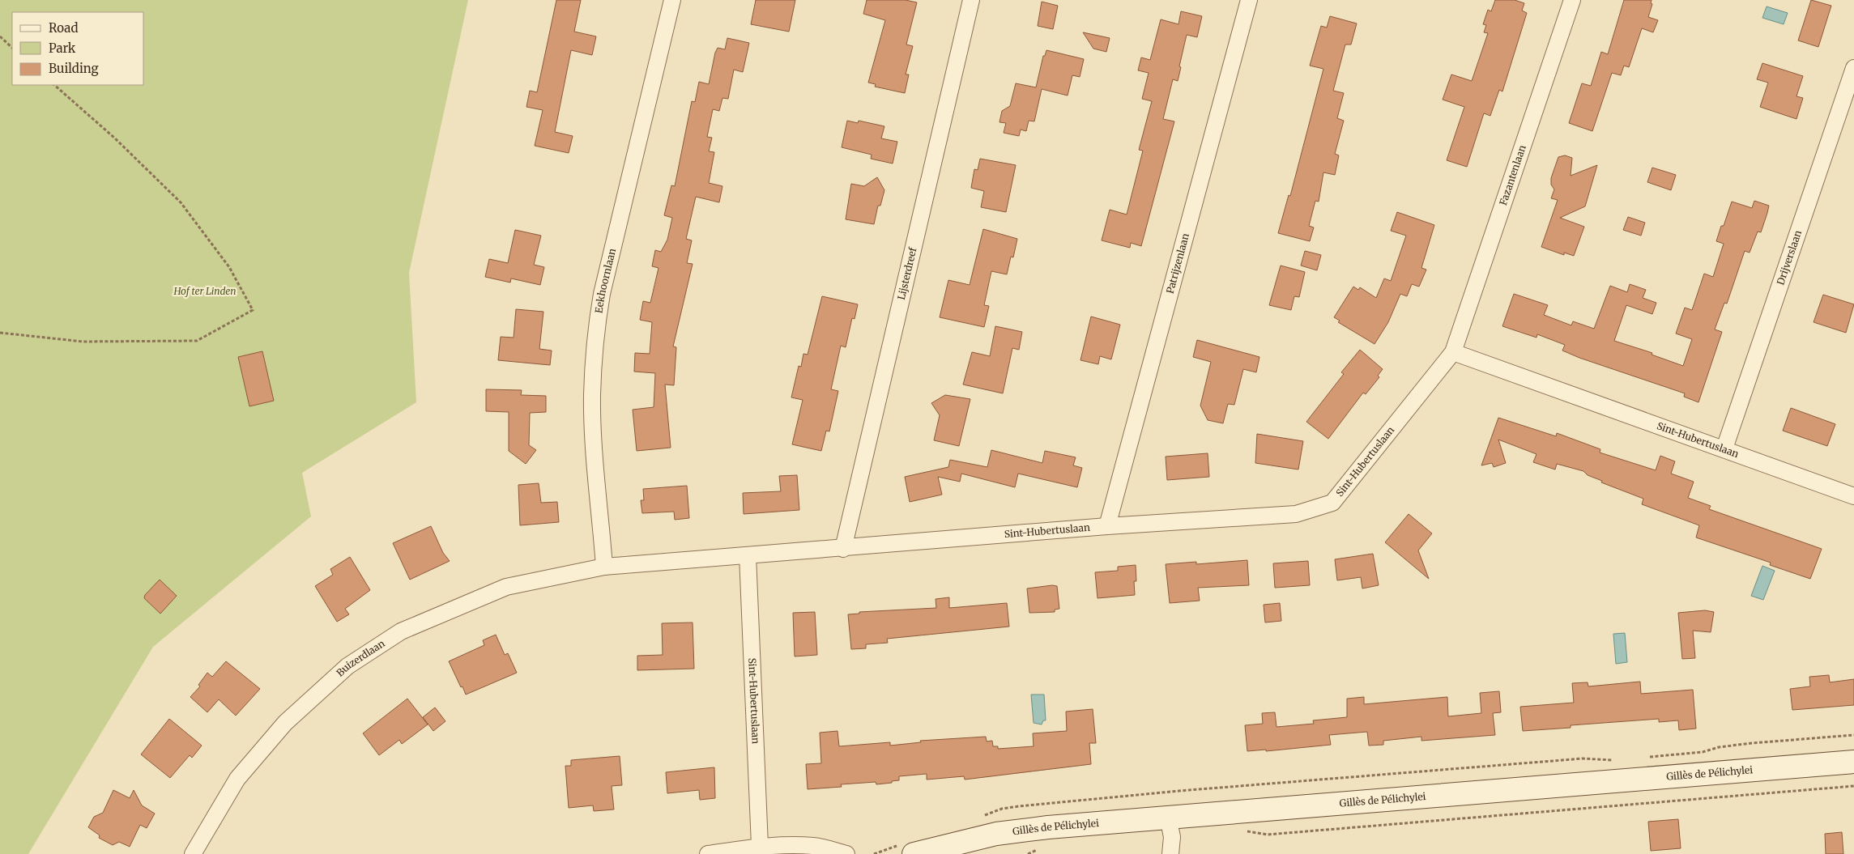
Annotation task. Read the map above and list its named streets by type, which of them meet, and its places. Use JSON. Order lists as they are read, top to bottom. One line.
{"streets":{"main road":["Gillès de Pélichylei"],"street":["Fazantenlaan","Drijverslaan","Patrijzenlaan","Lijsterdreef","Eekhoornlaan","Sint-Hubertuslaan","Buizerdlaan"]},"crossings":[["Fazantenlaan","Sint-Hubertuslaan"],["Drijverslaan","Sint-Hubertuslaan"],["Patrijzenlaan","Sint-Hubertuslaan"],["Lijsterdreef","Sint-Hubertuslaan"],["Eekhoornlaan","Sint-Hubertuslaan"],["Eekhoornlaan","Buizerdlaan"],["Sint-Hubertuslaan","Buizerdlaan"]],"parks":["Hof ter Linden"],"legend":["Road","Park","Building"]}
